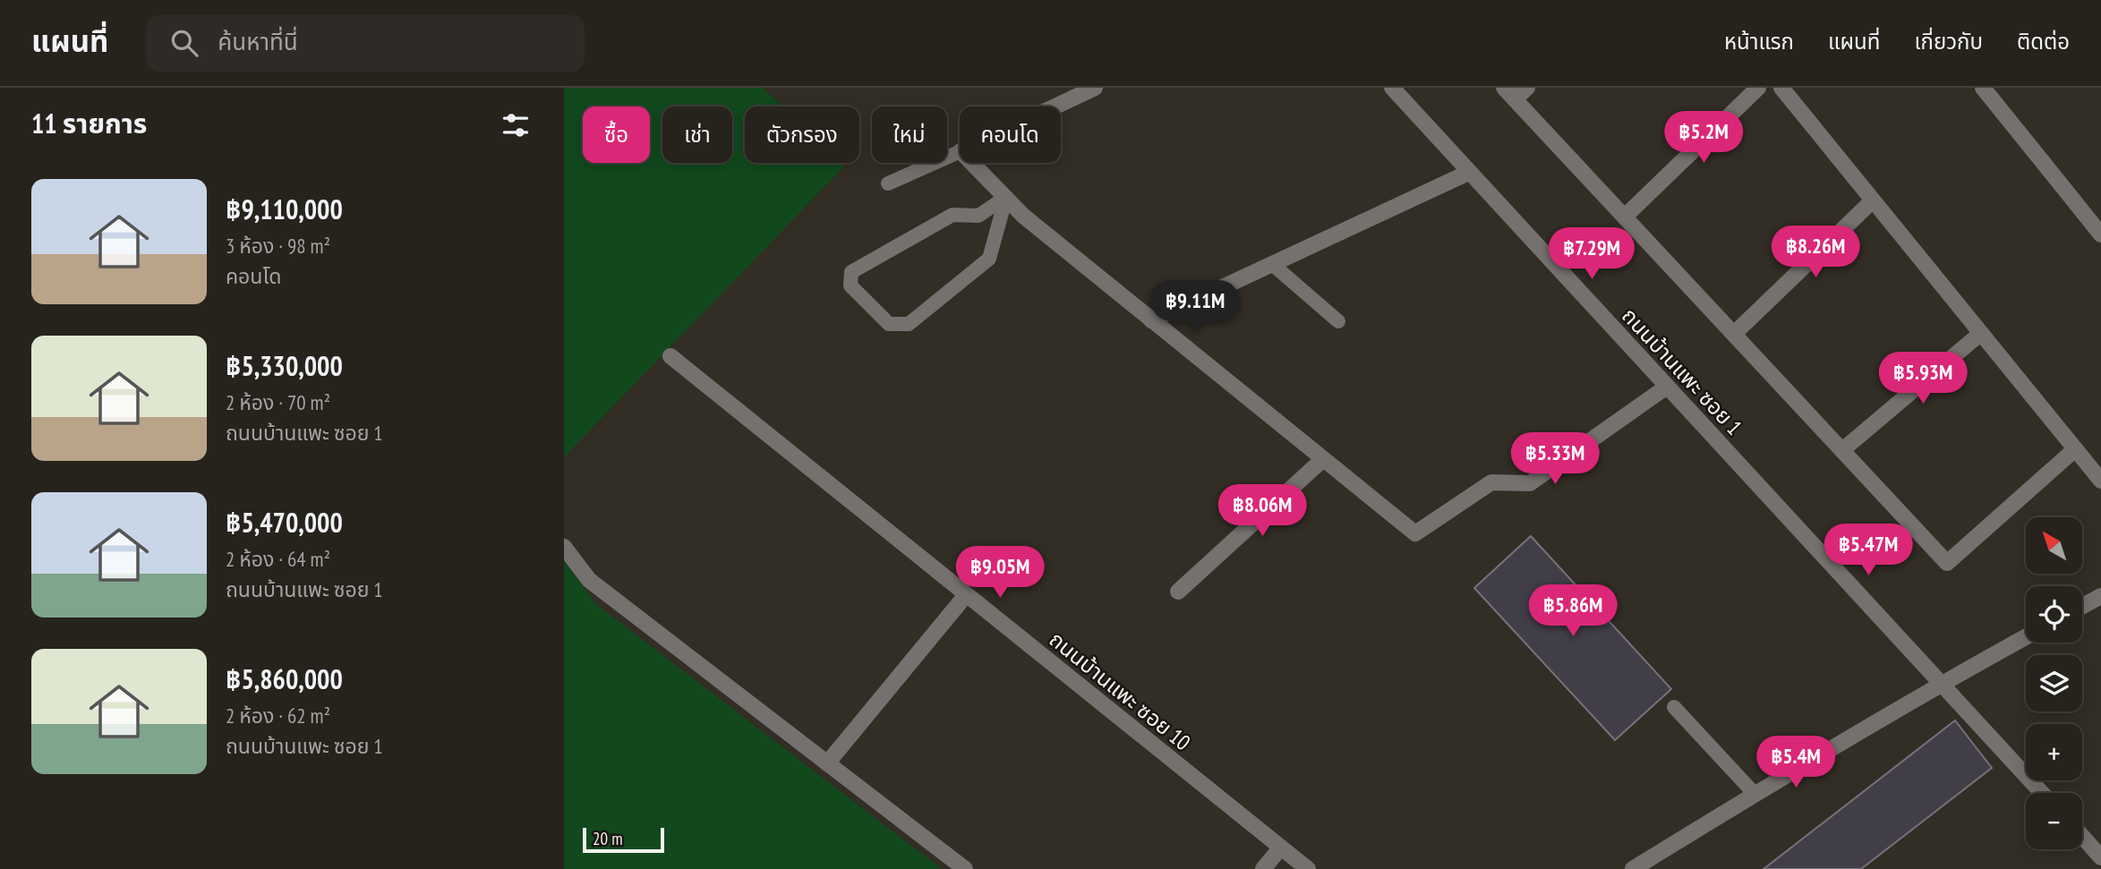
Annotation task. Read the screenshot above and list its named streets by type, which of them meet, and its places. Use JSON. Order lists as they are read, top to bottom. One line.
{"streets":{"street":["ถนนบ้านแพะ ซอย 1","ถนนบ้านแพะ ซอย 10"]},"scale_bar":"20 m","north":"top left","page":{"header":"แผนที่","search":"ค้นหาที่นี่","nav":["หน้าแรก","แผนที่","เกี่ยวกับ","ติดต่อ"],"heading":"11 รายการ","chip":["ซื้อ","เช่า","ตัวกรอง","ใหม่","คอนโด"],"price":["฿5.2M","฿8.26M","฿7.29M","฿9.11M","฿5.93M","฿5.33M","฿8.06M","฿5.47M","฿9.05M","฿5.86M","฿5.4M"],"list":[{"name":"฿9,110,000","note":"3 ห้อง · 98 m² · คอนโด"},{"name":"฿5,330,000","note":"2 ห้อง · 70 m² · ถนนบ้านแพะ ซอย 1"},{"name":"฿5,470,000","note":"2 ห้อง · 64 m² · ถนนบ้านแพะ ซอย 1"},{"name":"฿5,860,000","note":"2 ห้อง · 62 m² · ถนนบ้านแพะ ซอย 1"}],"map_buttons":["+","−"],"scale":"20 m"}}
